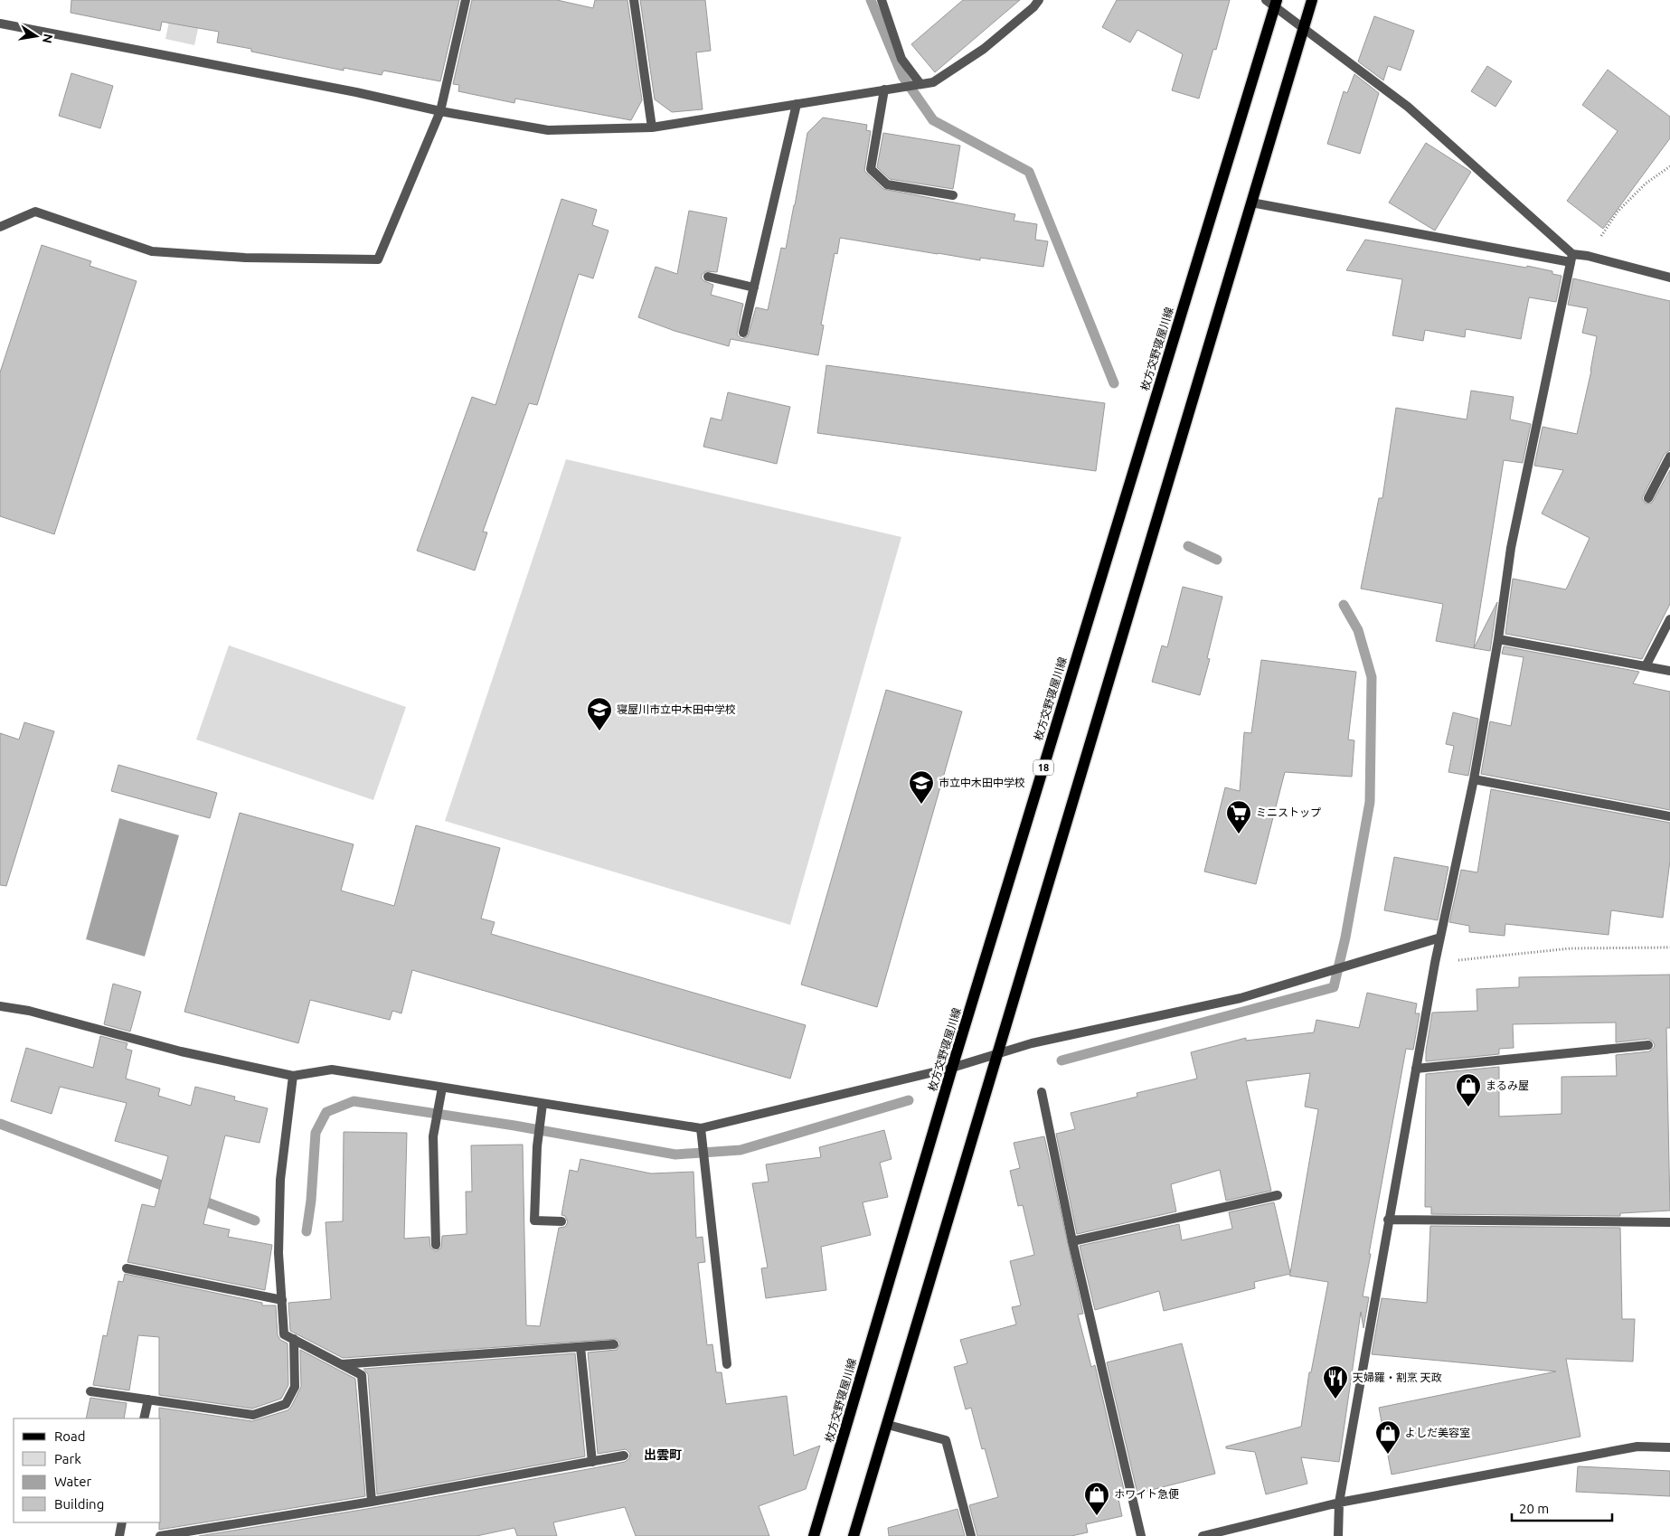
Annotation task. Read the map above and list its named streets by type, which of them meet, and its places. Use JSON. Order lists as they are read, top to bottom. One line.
{"streets":{"main road":["枚方交野寝屋川線","18"]},"districts":["出雲町"],"places":{"school or university":["寝屋川市立中木田中学校","市立中木田中学校"],"supermarket":["ミニストップ"],"shop":["まるみ屋","よしだ美容室","ホワイト急便"],"restaurant":["天婦羅・割烹 天政"]},"legend":["Road","Park","Water","Building"],"scale_bar":"20 m","north":"right"}
